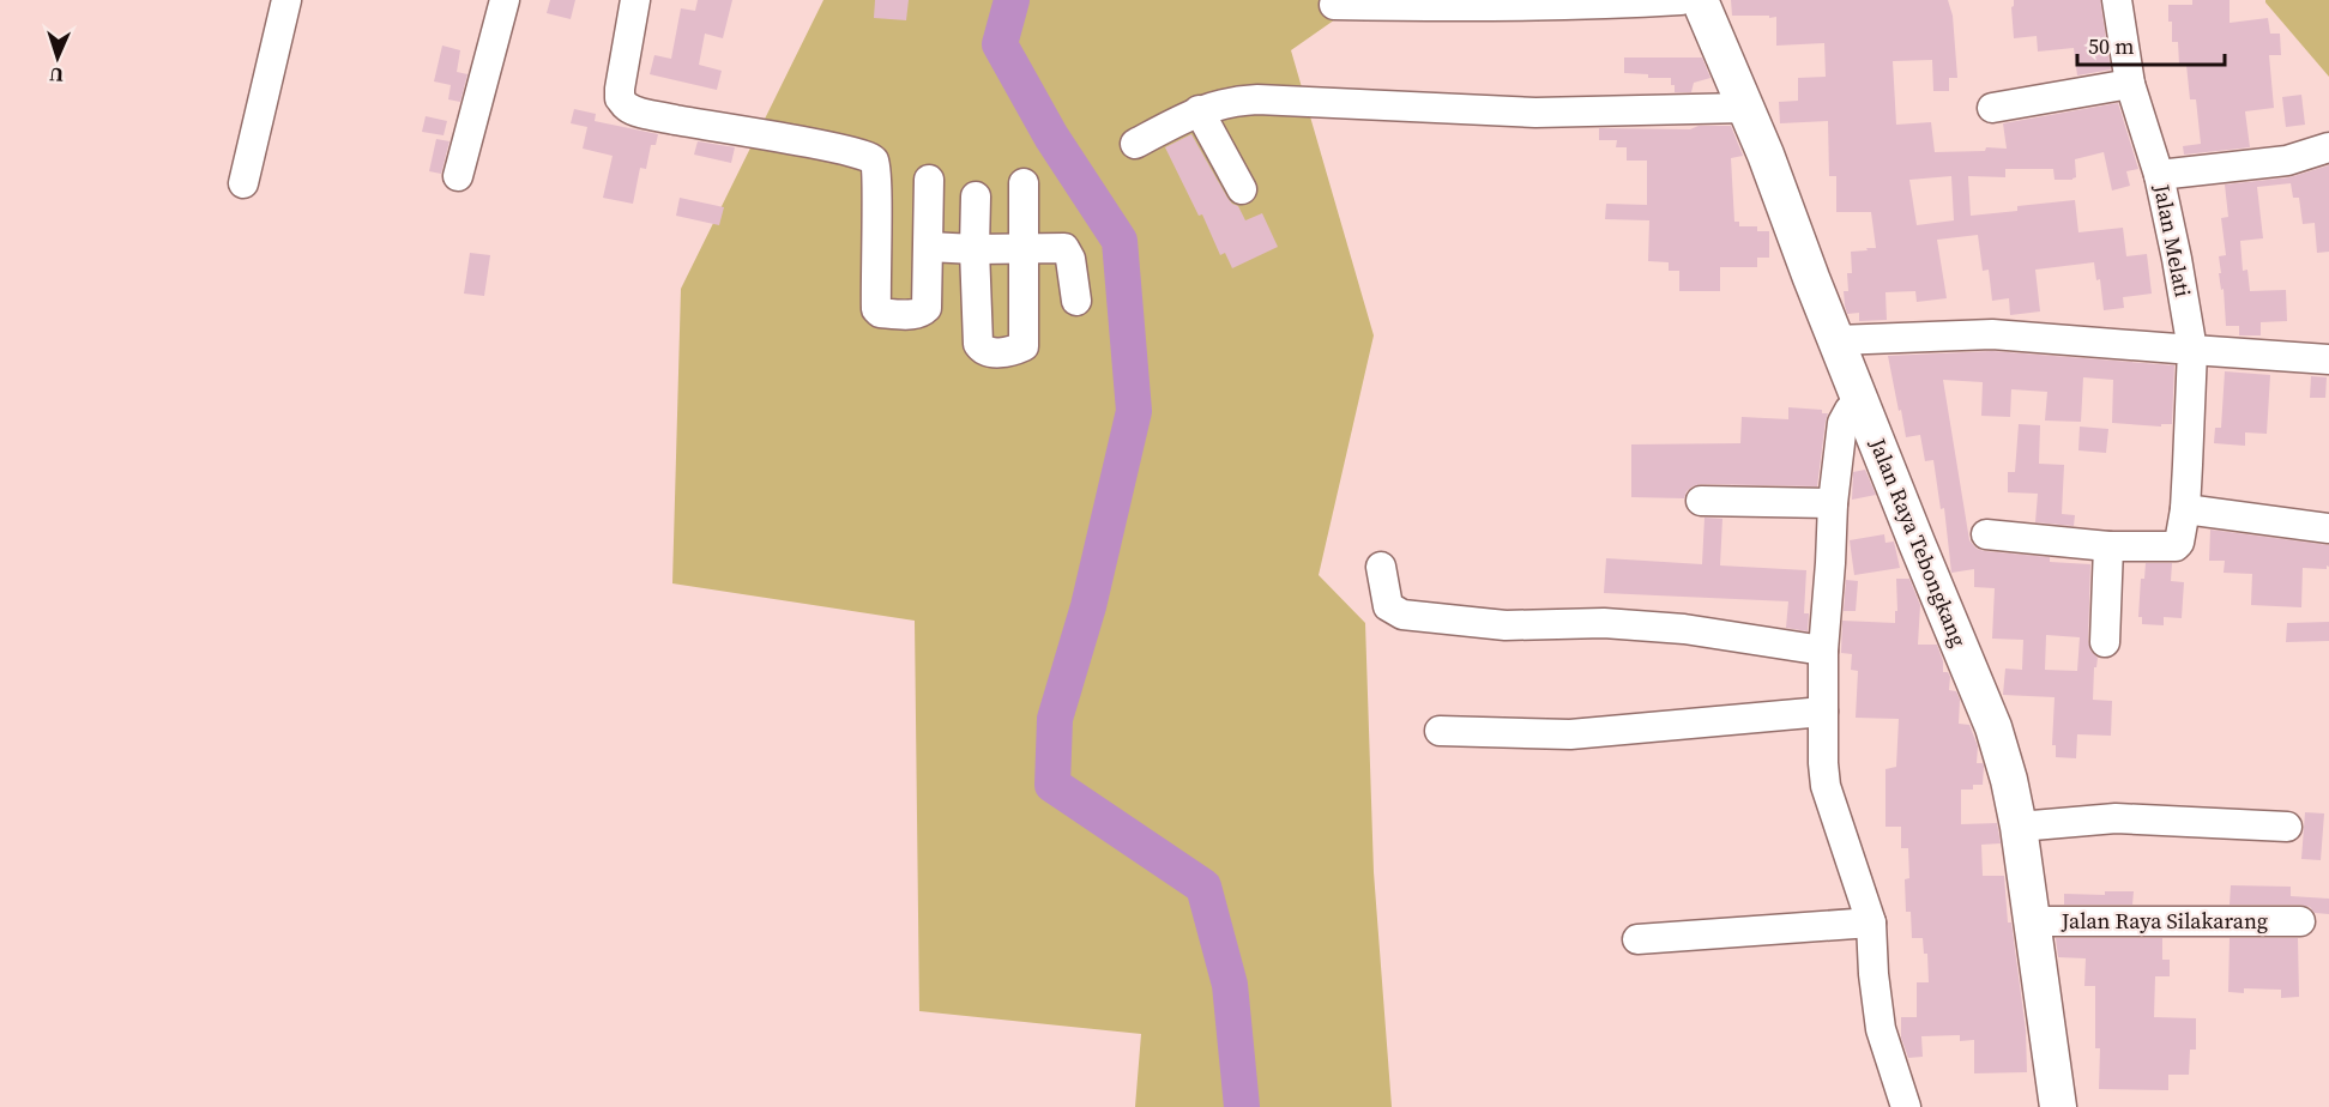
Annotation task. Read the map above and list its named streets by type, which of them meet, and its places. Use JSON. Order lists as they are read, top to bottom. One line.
{"streets":{"main road":["Jalan Raya Tebongkang"],"street":["Jalan Melati","Jalan Raya Silakarang"]},"crossings":[["Jalan Raya Tebongkang","Jalan Raya Silakarang"]],"scale_bar":"50 m","north":"bottom"}
